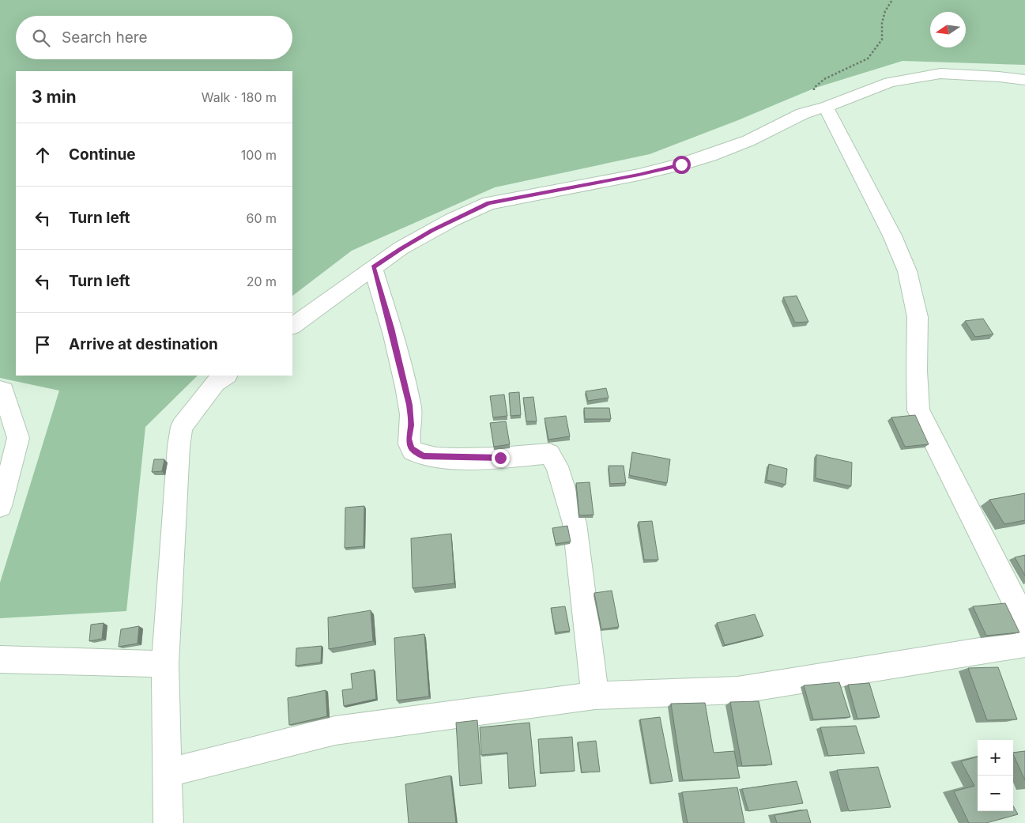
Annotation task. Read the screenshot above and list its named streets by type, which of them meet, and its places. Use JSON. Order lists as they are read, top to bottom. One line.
{"north":"left","page":{"search":"Search here","heading":["3 min","Walk · 180 m"],"list":[["Continue","100 m"],["Turn left","60 m"],["Turn left","20 m"],"Arrive at destination"],"map_buttons":["+","−"]}}
